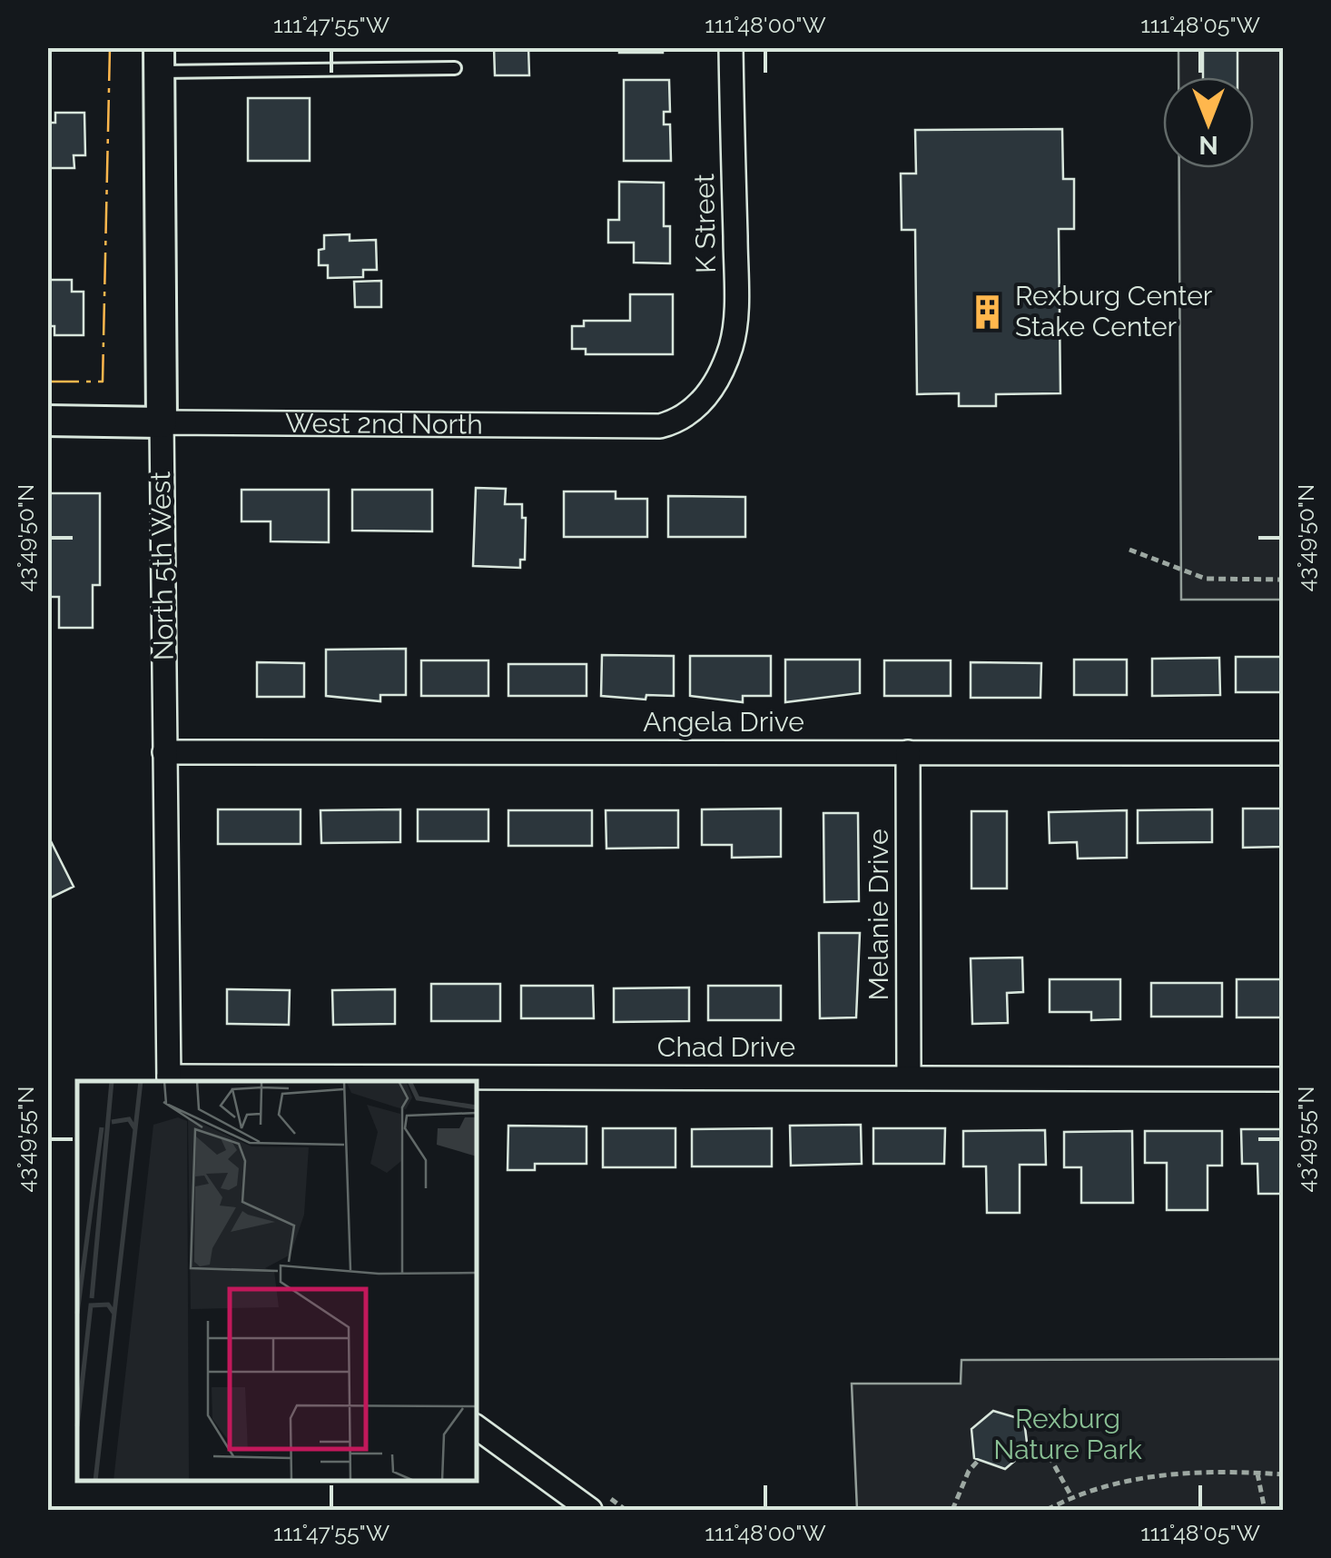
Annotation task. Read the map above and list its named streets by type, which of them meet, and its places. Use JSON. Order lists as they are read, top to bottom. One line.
{"streets":{"street":["K Street","West 2nd North","North 5th West","Angela Drive","Melanie Drive","Chad Drive"]},"crossings":[["K Street","West 2nd North"],["West 2nd North","North 5th West"],["North 5th West","Angela Drive"],["North 5th West","Chad Drive"],["Angela Drive","Melanie Drive"],["Melanie Drive","Chad Drive"]],"parks":["Rexburg Nature Park"],"places":{"building":["Rexburg Center Stake Center"]},"north":"bottom","coordinates":["111°47'55\"W","111°48'00\"W","111°48'05\"W","43°49'50\"N","43°49'55\"N"]}
